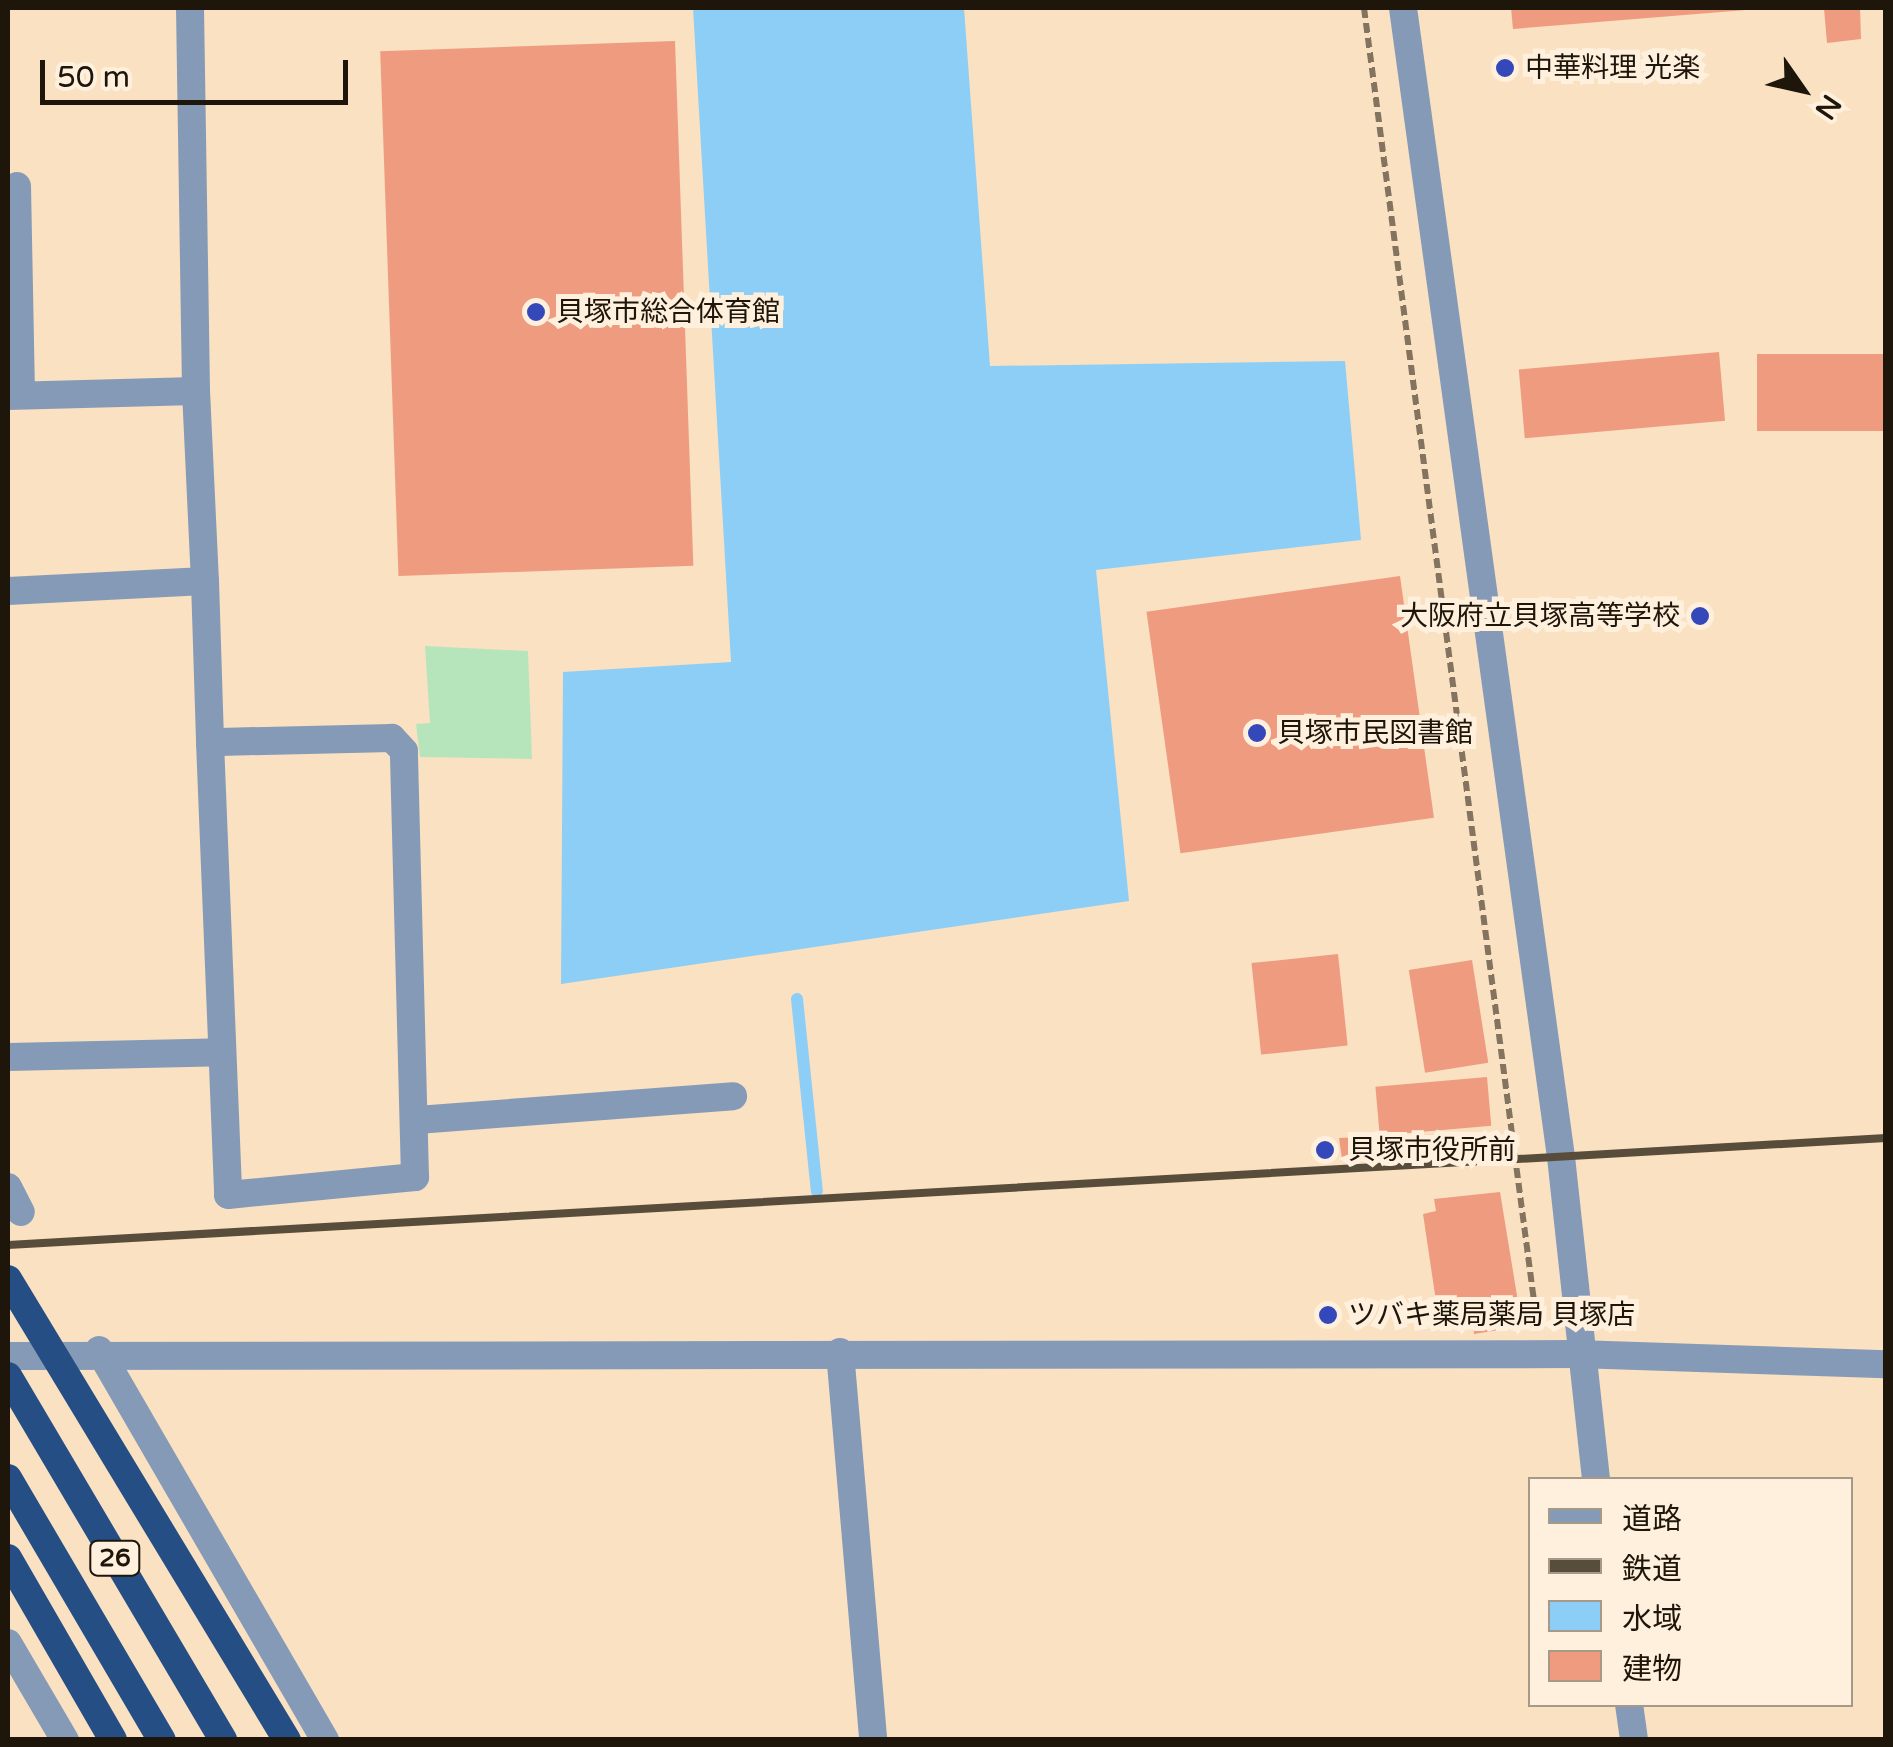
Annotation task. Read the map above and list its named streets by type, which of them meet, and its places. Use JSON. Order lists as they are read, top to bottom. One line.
{"streets":{"highway":["26"]},"places":["中華料理 光楽","貝塚市総合体育館","大阪府立貝塚高等学校","貝塚市民図書館","貝塚市役所前","ツバキ薬局薬局 貝塚店"],"legend":["道路","鉄道","水域","建物"],"scale_bar":"50 m","north":"bottom right"}
